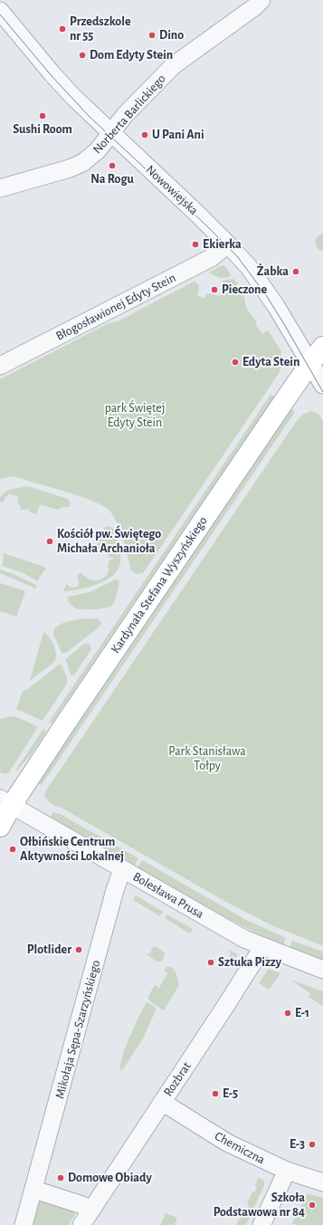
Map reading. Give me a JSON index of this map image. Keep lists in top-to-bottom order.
{
  "streets": {
    "main road": ["Kardynała Stefana Wyszyńskiego"],
    "street": [
      "Norberta Barlickiego",
      "Nowowiejska",
      "Błogosławionej Edyty Stein",
      "Bolesława Prusa",
      "Mikołaja Sępa-Szarzyńskiego",
      "Rozbrat",
      "Chemiczna"
    ]
  },
  "crossings": [
    ["Norberta Barlickiego", "Nowowiejska"],
    ["Nowowiejska", "Błogosławionej Edyty Stein"],
    ["Nowowiejska", "Kardynała Stefana Wyszyńskiego"],
    ["Kardynała Stefana Wyszyńskiego", "Bolesława Prusa"],
    ["Bolesława Prusa", "Mikołaja Sępa-Szarzyńskiego"],
    ["Bolesława Prusa", "Rozbrat"],
    ["Rozbrat", "Chemiczna"]
  ],
  "parks": ["park Świętej Edyty Stein", "Park Stanisława Tołpy"],
  "places": [
    "Przedszkole nr 55",
    "Dino",
    "Dom Edyty Stein",
    "Sushi Room",
    "U Pani Ani",
    "Na Rogu",
    "Ekierka",
    "Żabka",
    "Pieczone",
    "Edyta Stein",
    "Kościół pw. Świętego Michała Archanioła",
    "Ołbińskie Centrum Aktywności Lokalnej",
    "Plotlider",
    "Sztuka Pizzy",
    "E-1",
    "E-5",
    "E-3",
    "Domowe Obiady",
    "Szkoła Podstawowa nr 84"
  ]
}
